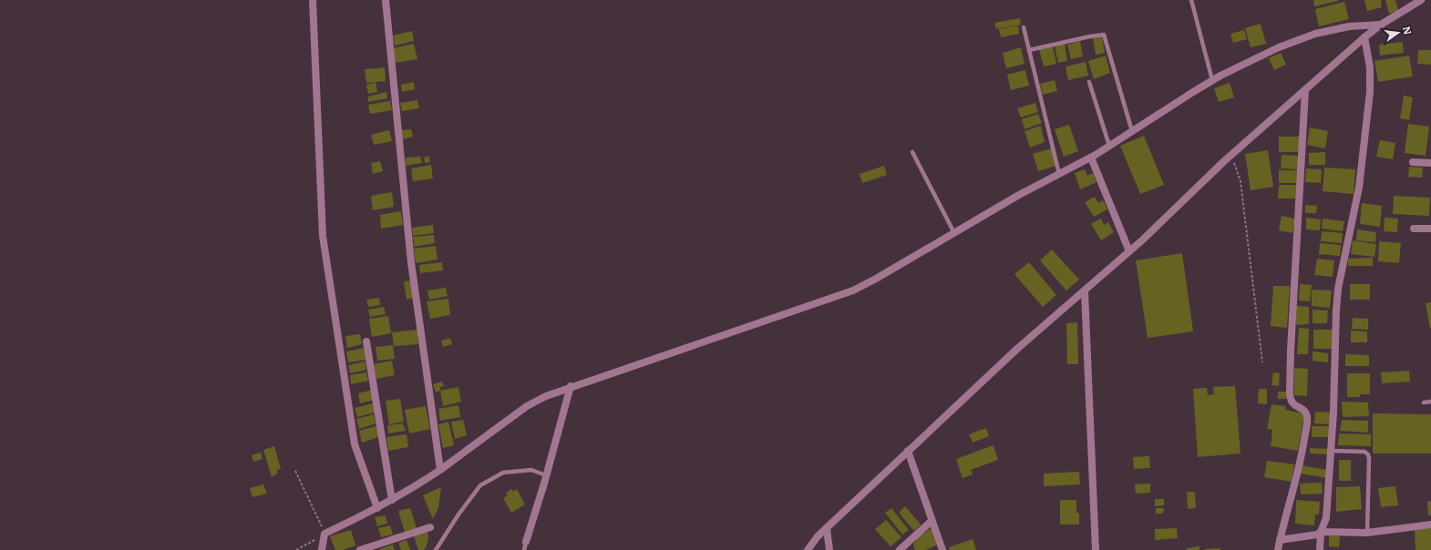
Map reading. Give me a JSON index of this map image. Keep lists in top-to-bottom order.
{
  "north": "right"
}
